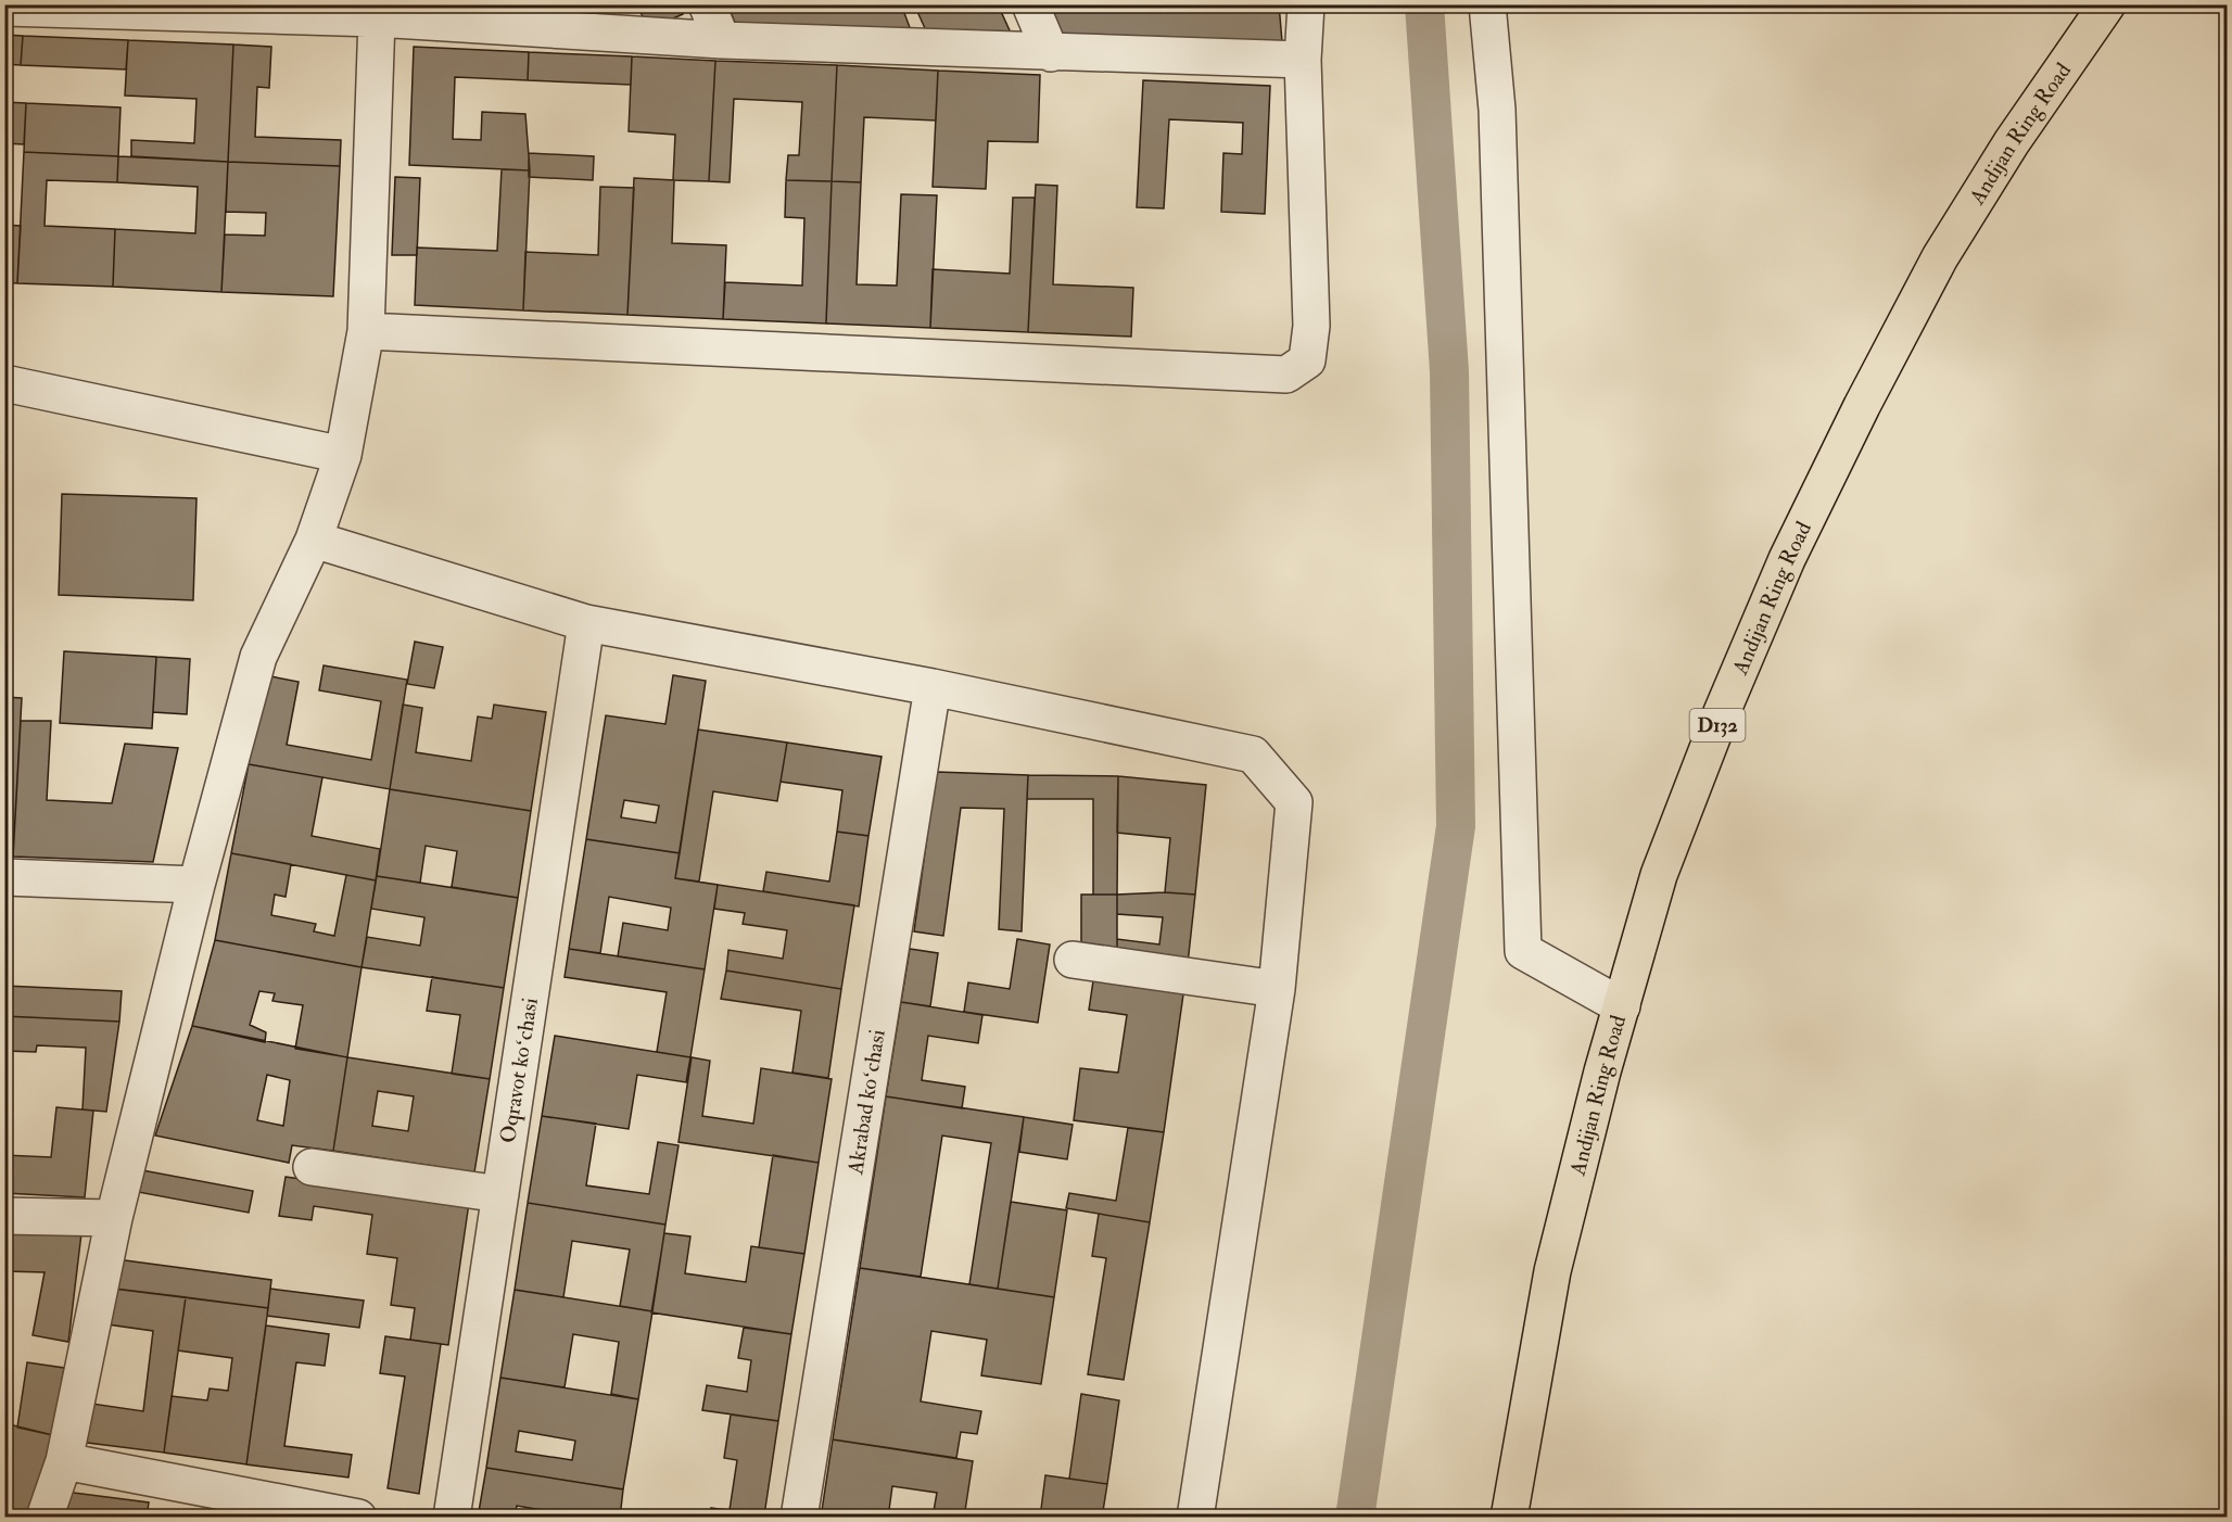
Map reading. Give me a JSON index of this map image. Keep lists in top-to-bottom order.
{
  "streets": {
    "highway": ["Andijan Ring Road", "D132"],
    "street": ["Oqravot koʻchasi", "Akrabad koʻchasi"]
  }
}
